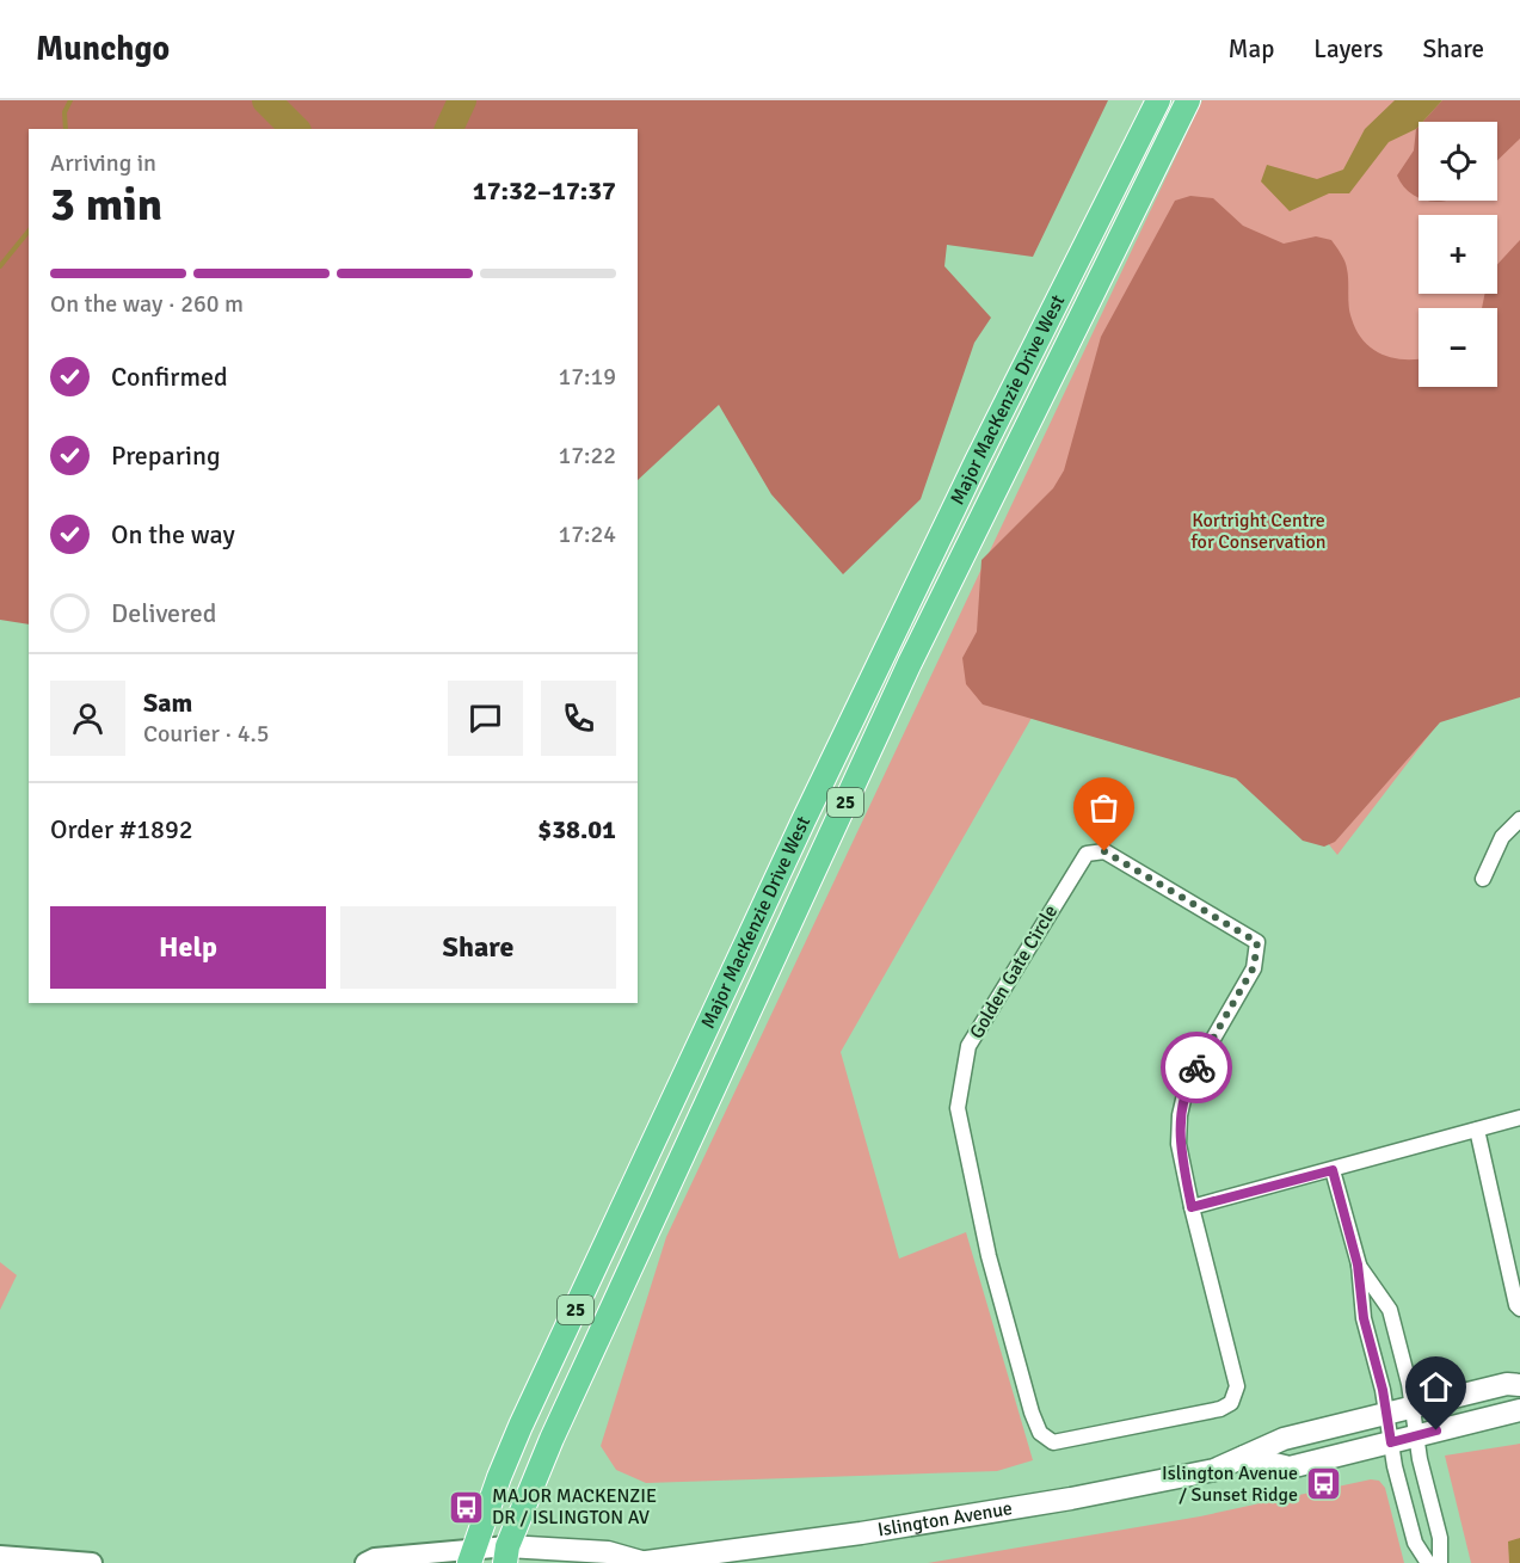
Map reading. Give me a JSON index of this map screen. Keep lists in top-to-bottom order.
{
  "streets": {
    "main road": ["Major MacKenzie Drive West", "25", "Islington Avenue"],
    "street": ["Golden Gate Circle"]
  },
  "crossings": [
    ["Major MacKenzie Drive West", "Islington Avenue"]
  ],
  "parks": ["Kortright Centre for Conservation"],
  "places": {
    "bus stop": ["Islington Avenue / Sunset Ridge", "MAJOR MACKENZIE DR / ISLINGTON AV"]
  },
  "page": {
    "header": "Munchgo",
    "nav": ["Map", "Layers", "Share"],
    "map_buttons": ["+", "−"],
    "heading": ["3 min", "Arriving in", "17:32–17:37"],
    "panel": [
      "Sam",
      "Courier · 4.5",
      "Order #1892",
      "$38.01"
    ],
    "bar": "On the way · 260 m",
    "list": [
      ["Confirmed", "17:19"],
      ["Preparing", "17:22"],
      ["On the way", "17:24"],
      "Delivered"
    ],
    "buttons": ["Help", "Share"]
  }
}
